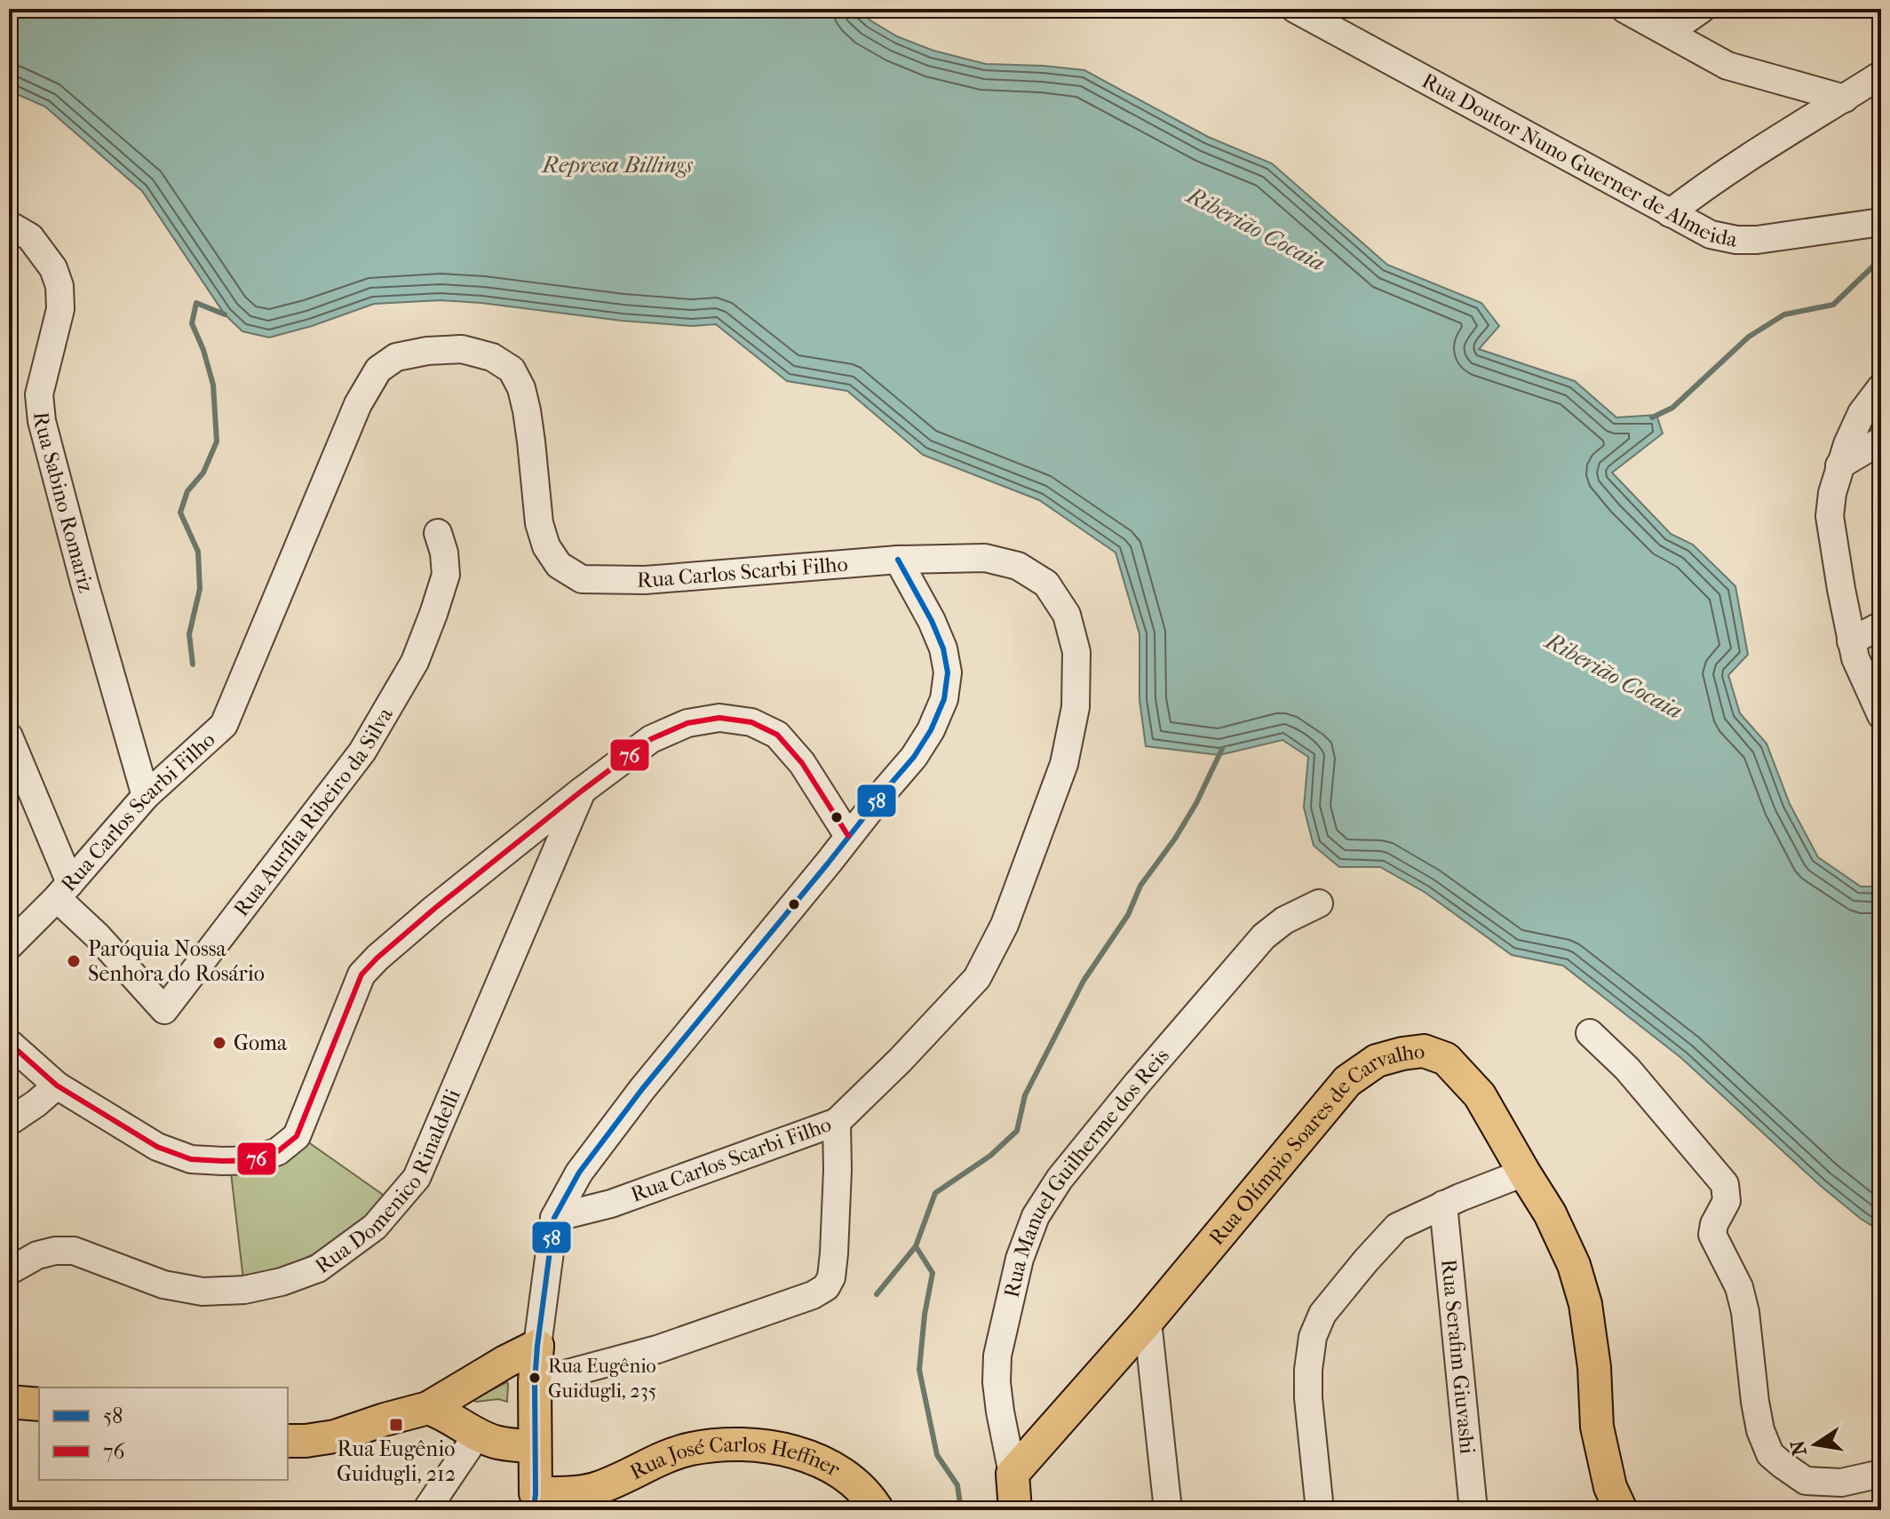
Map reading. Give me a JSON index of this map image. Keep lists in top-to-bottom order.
{
  "streets": {
    "main road": ["Rua Olímpio Soares de Carvalho", "Rua Manuel Guilherme dos Reis", "Rua José Carlos Heffner"],
    "street": [
      "Rua Doutor Nuno Guerner de Almeida",
      "Rua Sabino Romariz",
      "Rua Carlos Scarbi Filho",
      "Rua Aurília Ribeiro da Silva",
      "Rua Domenico Rinaldelli",
      "Rua Serafim Giuvashi"
    ]
  },
  "crossings": [
    ["Rua Sabino Romariz", "Rua Carlos Scarbi Filho"],
    ["Rua Carlos Scarbi Filho", "Rua Aurília Ribeiro da Silva"],
    ["Rua Olímpio Soares de Carvalho", "Rua Manuel Guilherme dos Reis"]
  ],
  "water": ["Represa Billings", "Riberião Cocaia"],
  "places": {
    "other": ["Paróquia Nossa Senhora do Rosário", "Goma", "Rua Eugênio Guidugli, 235"],
    "transit": ["Rua Eugênio Guidugli, 212"]
  },
  "lines": ["transit line 58", "transit line 76"],
  "legend": ["58", "76"],
  "north": "left"
}
